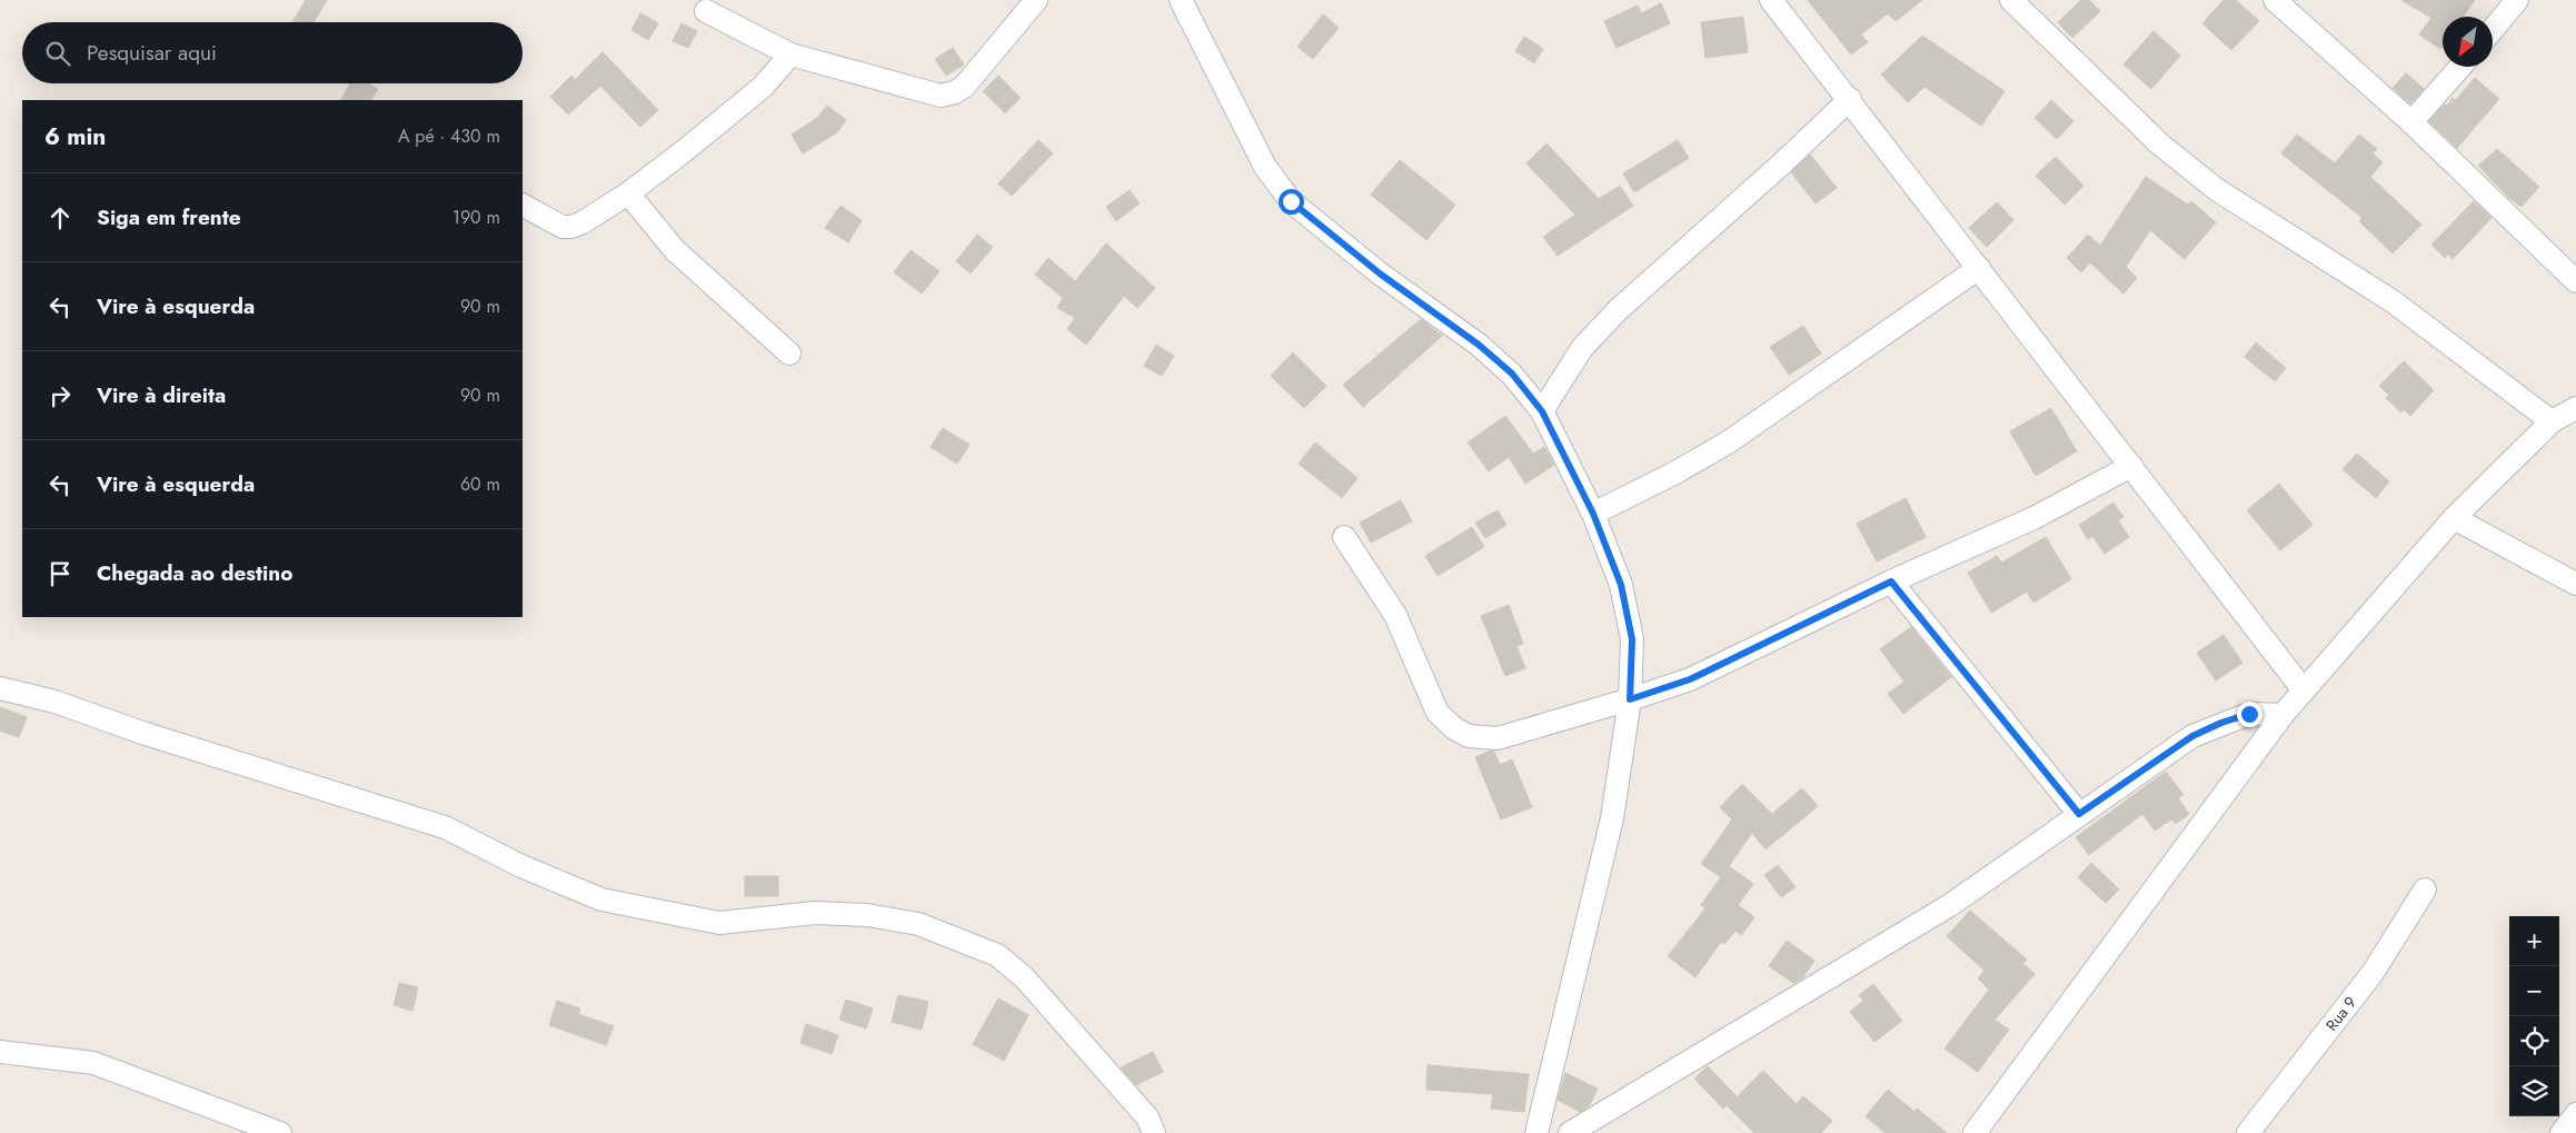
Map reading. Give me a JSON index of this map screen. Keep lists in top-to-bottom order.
{
  "streets": {
    "street": ["Rua 9"]
  },
  "north": "bottom left",
  "page": {
    "search": "Pesquisar aqui",
    "heading": ["6 min", "A pé · 430 m"],
    "list": [
      ["Siga em frente", "190 m"],
      ["Vire à esquerda", "90 m"],
      ["Vire à direita", "90 m"],
      ["Vire à esquerda", "60 m"],
      "Chegada ao destino"
    ],
    "map_buttons": ["+", "−"]
  }
}
